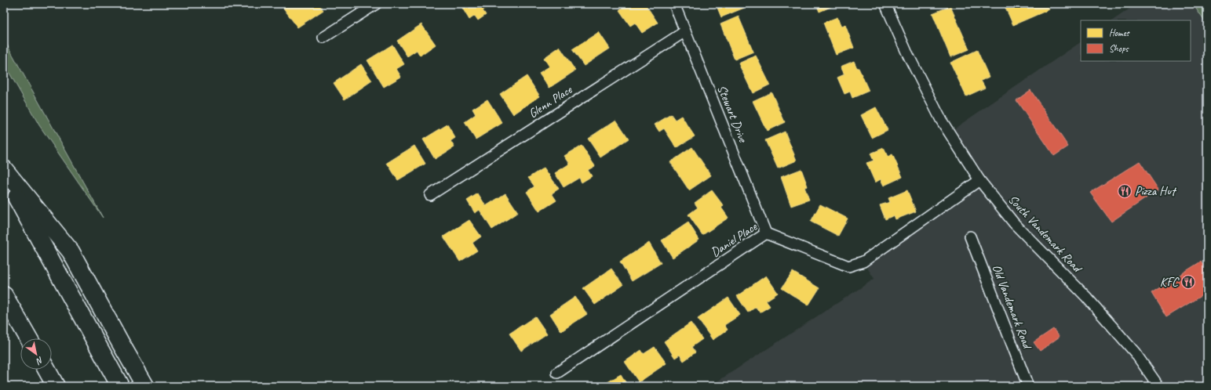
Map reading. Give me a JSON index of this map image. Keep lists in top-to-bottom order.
{
  "streets": {
    "street": [
      "Glenn Place",
      "Stewart Drive",
      "South Vandemark Road",
      "Daniel Place",
      "Old Vandemark Road"
    ]
  },
  "crossings": [
    ["Glenn Place", "Stewart Drive"],
    ["Stewart Drive", "Daniel Place"],
    ["South Vandemark Road", "Daniel Place"]
  ],
  "places": {
    "restaurant": ["Pizza Hut", "KFC"]
  },
  "legend": ["Homes", "Shops"],
  "north": "bottom right"
}
